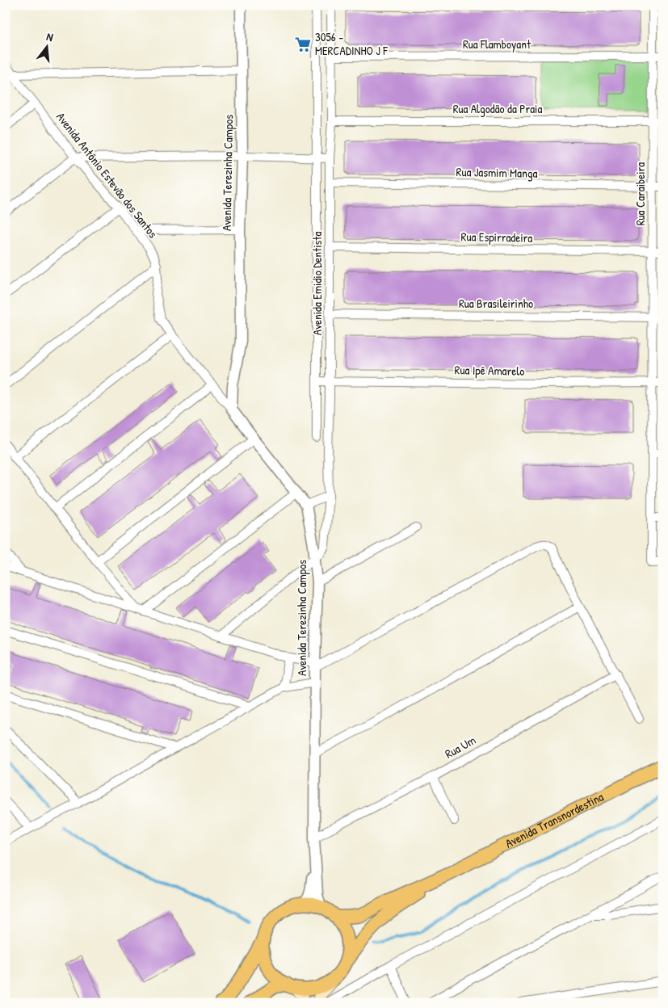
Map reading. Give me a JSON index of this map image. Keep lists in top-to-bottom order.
{
  "streets": {
    "main road": ["Avenida Transnordestina"],
    "street": [
      "Rua Flamboyant",
      "Rua Algodão da Praia",
      "Avenida Terezinha Campos",
      "Rua Jasmim Manga",
      "Avenida Antônio Estevão dos Santos",
      "Rua Caraibeira",
      "Rua Espirradeira",
      "Avenida Emidio Dentista",
      "Rua Brasileirinho",
      "Rua Ipê Amarelo",
      "Rua Um"
    ]
  },
  "crossings": [
    ["Rua Flamboyant", "Rua Caraibeira"],
    ["Rua Flamboyant", "Avenida Emidio Dentista"],
    ["Rua Algodão da Praia", "Rua Caraibeira"],
    ["Rua Algodão da Praia", "Avenida Emidio Dentista"],
    ["Avenida Terezinha Campos", "Avenida Antônio Estevão dos Santos"],
    ["Avenida Terezinha Campos", "Avenida Emidio Dentista"],
    ["Avenida Terezinha Campos", "Rua Um"],
    ["Rua Jasmim Manga", "Rua Caraibeira"],
    ["Rua Jasmim Manga", "Avenida Emidio Dentista"],
    ["Rua Caraibeira", "Rua Espirradeira"],
    ["Rua Caraibeira", "Rua Brasileirinho"],
    ["Rua Caraibeira", "Rua Ipê Amarelo"],
    ["Rua Espirradeira", "Avenida Emidio Dentista"],
    ["Avenida Emidio Dentista", "Rua Brasileirinho"],
    ["Avenida Emidio Dentista", "Rua Ipê Amarelo"]
  ],
  "places": {
    "supermarket": ["3056 - MERCADINHO J F"]
  },
  "north": "top"
}
